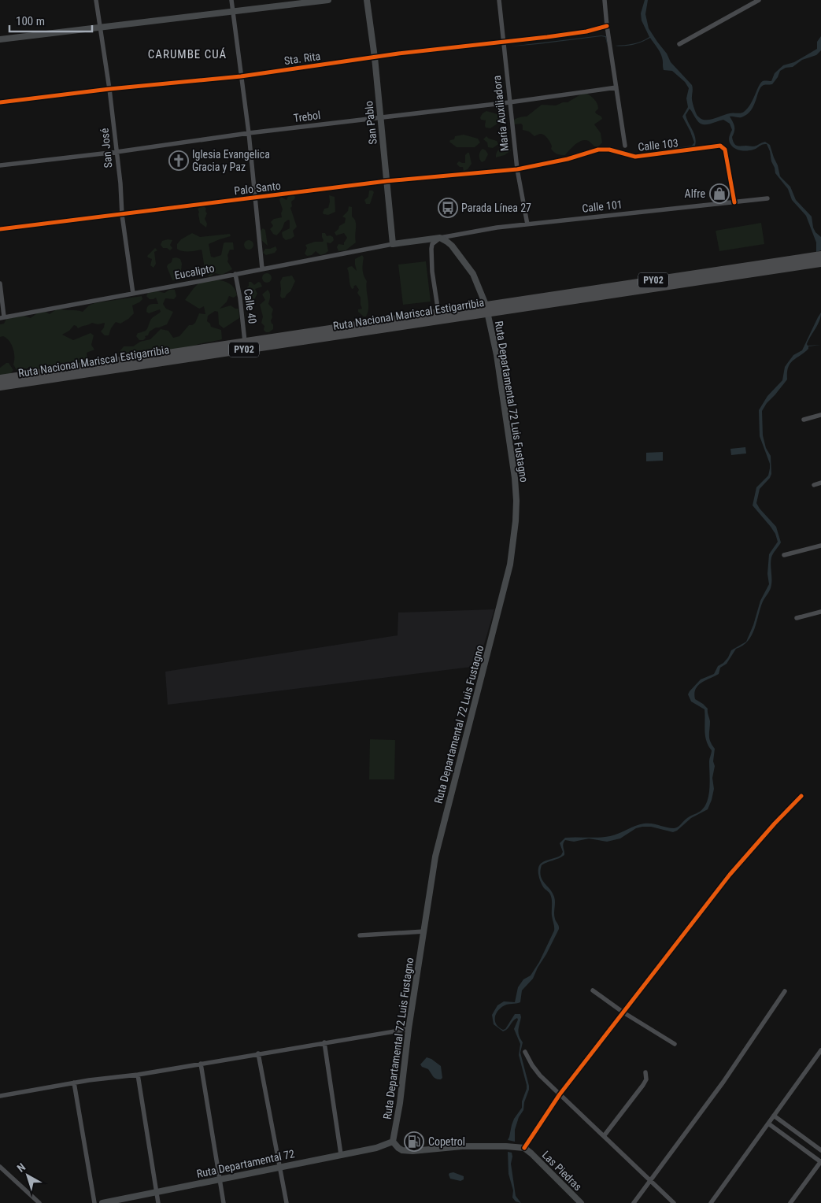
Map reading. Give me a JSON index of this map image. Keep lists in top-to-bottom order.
{
  "streets": {
    "highway": ["PY02", "Ruta Nacional Mariscal Estigarribia"],
    "main road": [
      "San Pablo",
      "Ruta Departamental 72 Luis Fustagno",
      "Ruta Departamental 72",
      "Las Piedras"
    ],
    "street": [
      "Sta. Rita",
      "María Auxiliadora",
      "Trebol",
      "Calle 103",
      "San José",
      "Palo Santo",
      "Calle 101",
      "Eucalipto",
      "Calle 40"
    ]
  },
  "crossings": [
    ["Sta. Rita", "María Auxiliadora"],
    ["Sta. Rita", "San Pablo"],
    ["Sta. Rita", "San José"],
    ["María Auxiliadora", "Trebol"],
    ["María Auxiliadora", "Calle 103"],
    ["María Auxiliadora", "Palo Santo"],
    ["María Auxiliadora", "Calle 101"],
    ["Trebol", "San Pablo"],
    ["Trebol", "San José"],
    ["San Pablo", "Palo Santo"],
    ["San Pablo", "Eucalipto"],
    ["Calle 103", "Palo Santo"],
    ["Calle 103", "Calle 101"],
    ["San José", "Palo Santo"],
    ["San José", "Eucalipto"],
    ["Calle 101", "Ruta Departamental 72 Luis Fustagno"],
    ["Eucalipto", "Calle 40"],
    ["Calle 40", "Ruta Nacional Mariscal Estigarribia"],
    ["Ruta Nacional Mariscal Estigarribia", "Ruta Departamental 72 Luis Fustagno"],
    ["Ruta Departamental 72 Luis Fustagno", "Ruta Departamental 72"]
  ],
  "districts": ["CARUMBE CUÁ"],
  "places": {
    "church": ["Iglesia Evangelica Gracia y Paz"],
    "shop": ["Alfre"],
    "bus stop": ["Parada Línea 27"],
    "fuel station": ["Copetrol"]
  },
  "scale_bar": "100 m",
  "north": "top left"
}
